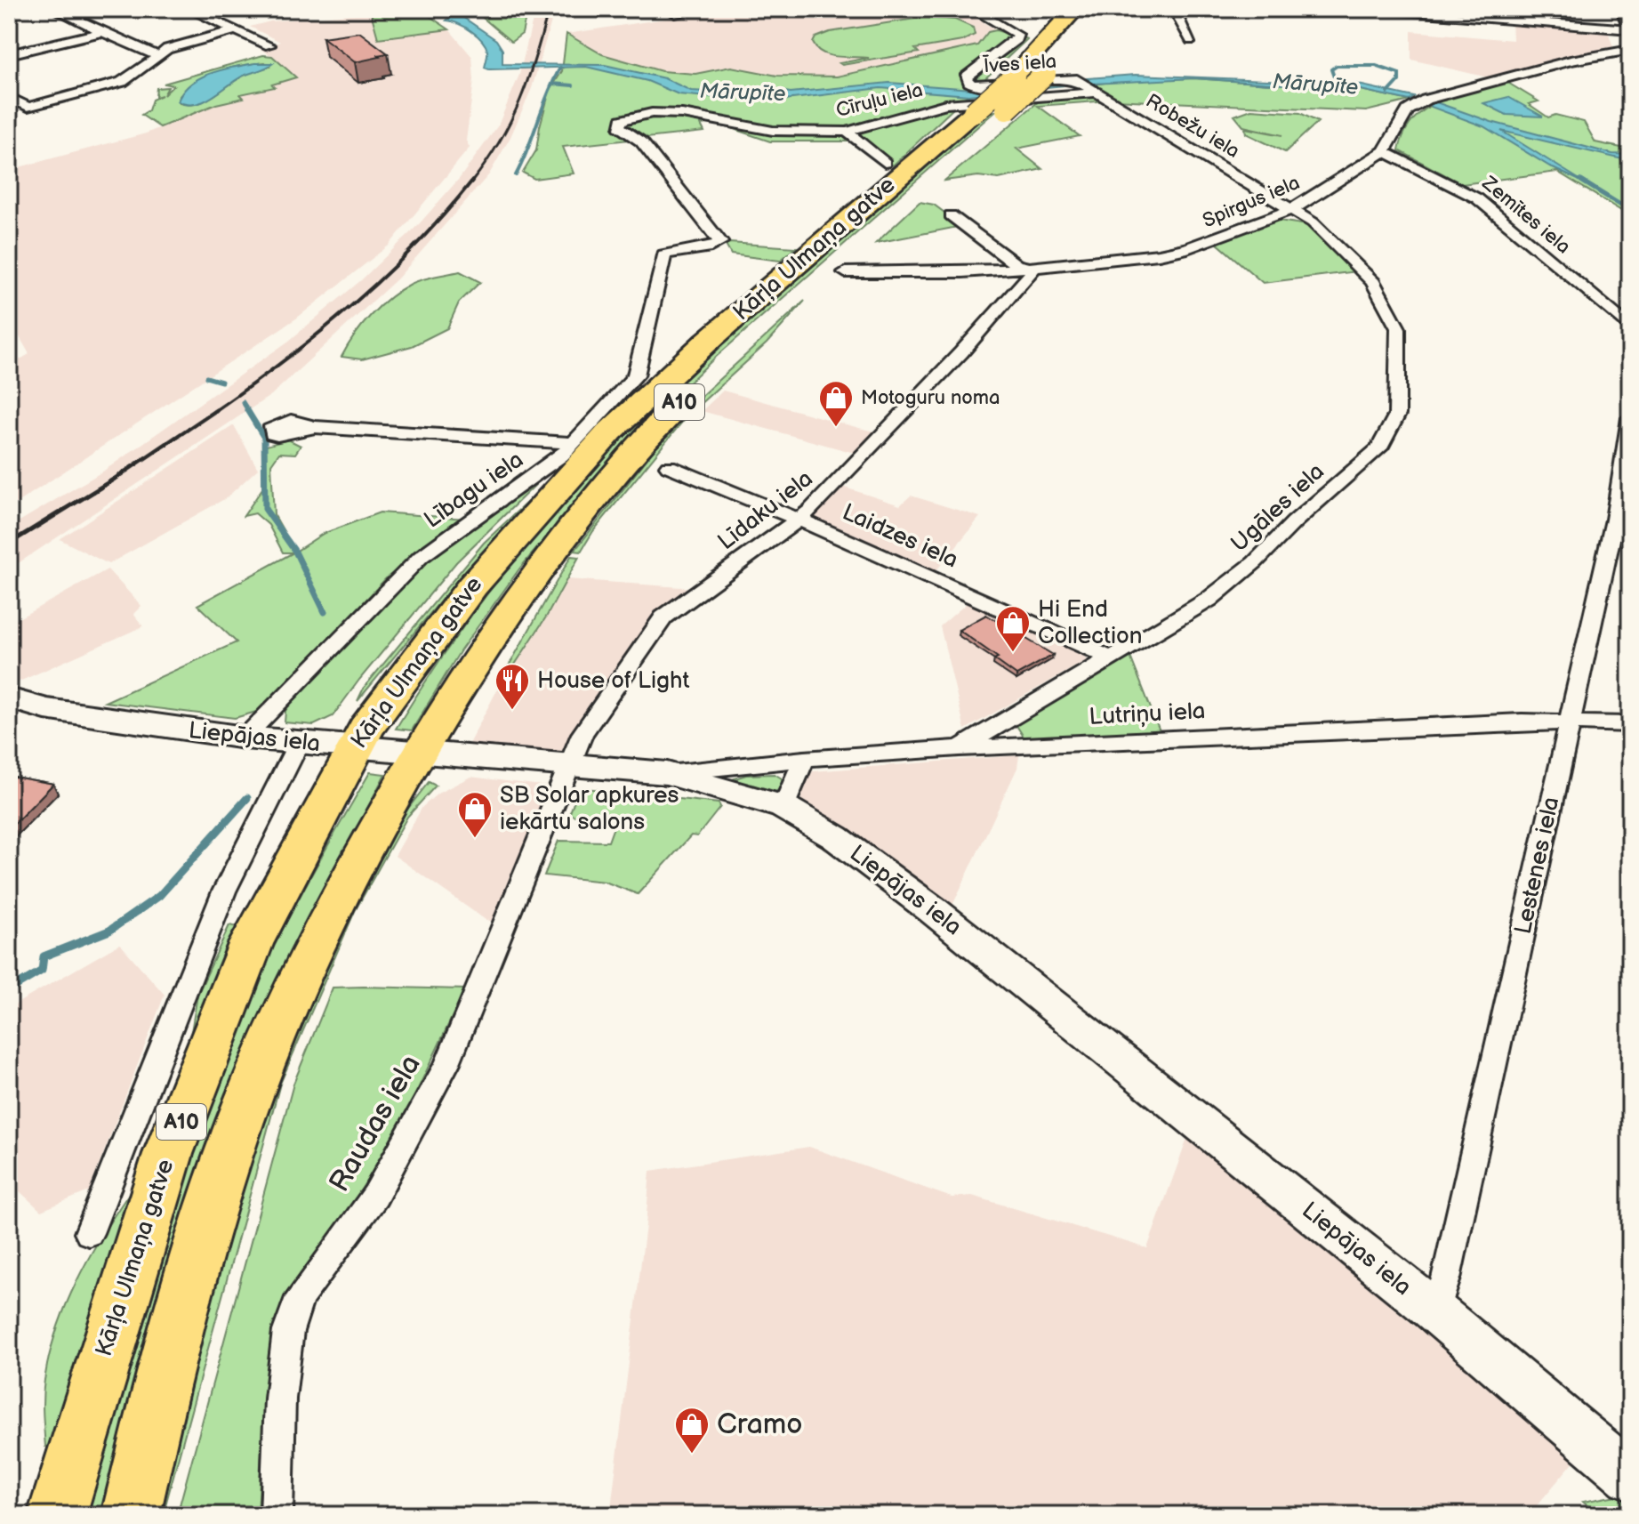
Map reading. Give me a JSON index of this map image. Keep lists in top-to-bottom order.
{
  "streets": {
    "highway": ["Kārļa Ulmaņa gatve", "A10"],
    "street": [
      "Īves iela",
      "Cīruļu iela",
      "Robežu iela",
      "Spirgus iela",
      "Zemītes iela",
      "Lībagu iela",
      "Ugāles iela",
      "Līdaku iela",
      "Laidzes iela",
      "Lutriņu iela",
      "Liepājas iela",
      "Lestenes iela",
      "Raudas iela"
    ]
  },
  "crossings": [
    ["Īves iela", "Robežu iela"],
    ["Cīruļu iela", "Robežu iela"],
    ["Cīruļu iela", "Lībagu iela"],
    ["Robežu iela", "Spirgus iela"],
    ["Robežu iela", "Ugāles iela"],
    ["Spirgus iela", "Zemītes iela"],
    ["Spirgus iela", "Ugāles iela"],
    ["Spirgus iela", "Līdaku iela"],
    ["Kārļa Ulmaņa gatve", "Liepājas iela"],
    ["Lībagu iela", "Liepājas iela"],
    ["Ugāles iela", "Laidzes iela"],
    ["Ugāles iela", "Lutriņu iela"],
    ["Līdaku iela", "Laidzes iela"],
    ["Līdaku iela", "Liepājas iela"],
    ["Līdaku iela", "Raudas iela"],
    ["Lutriņu iela", "Liepājas iela"],
    ["Lutriņu iela", "Lestenes iela"],
    ["Liepājas iela", "Lestenes iela"],
    ["Liepājas iela", "Raudas iela"]
  ],
  "water": ["Mārupīte"],
  "places": {
    "shop": [
      "Motoguru noma",
      "Hi End Collection",
      "SB Solar apkures iekārtu salons",
      "Cramo"
    ],
    "restaurant": ["House of Light"]
  }
}
